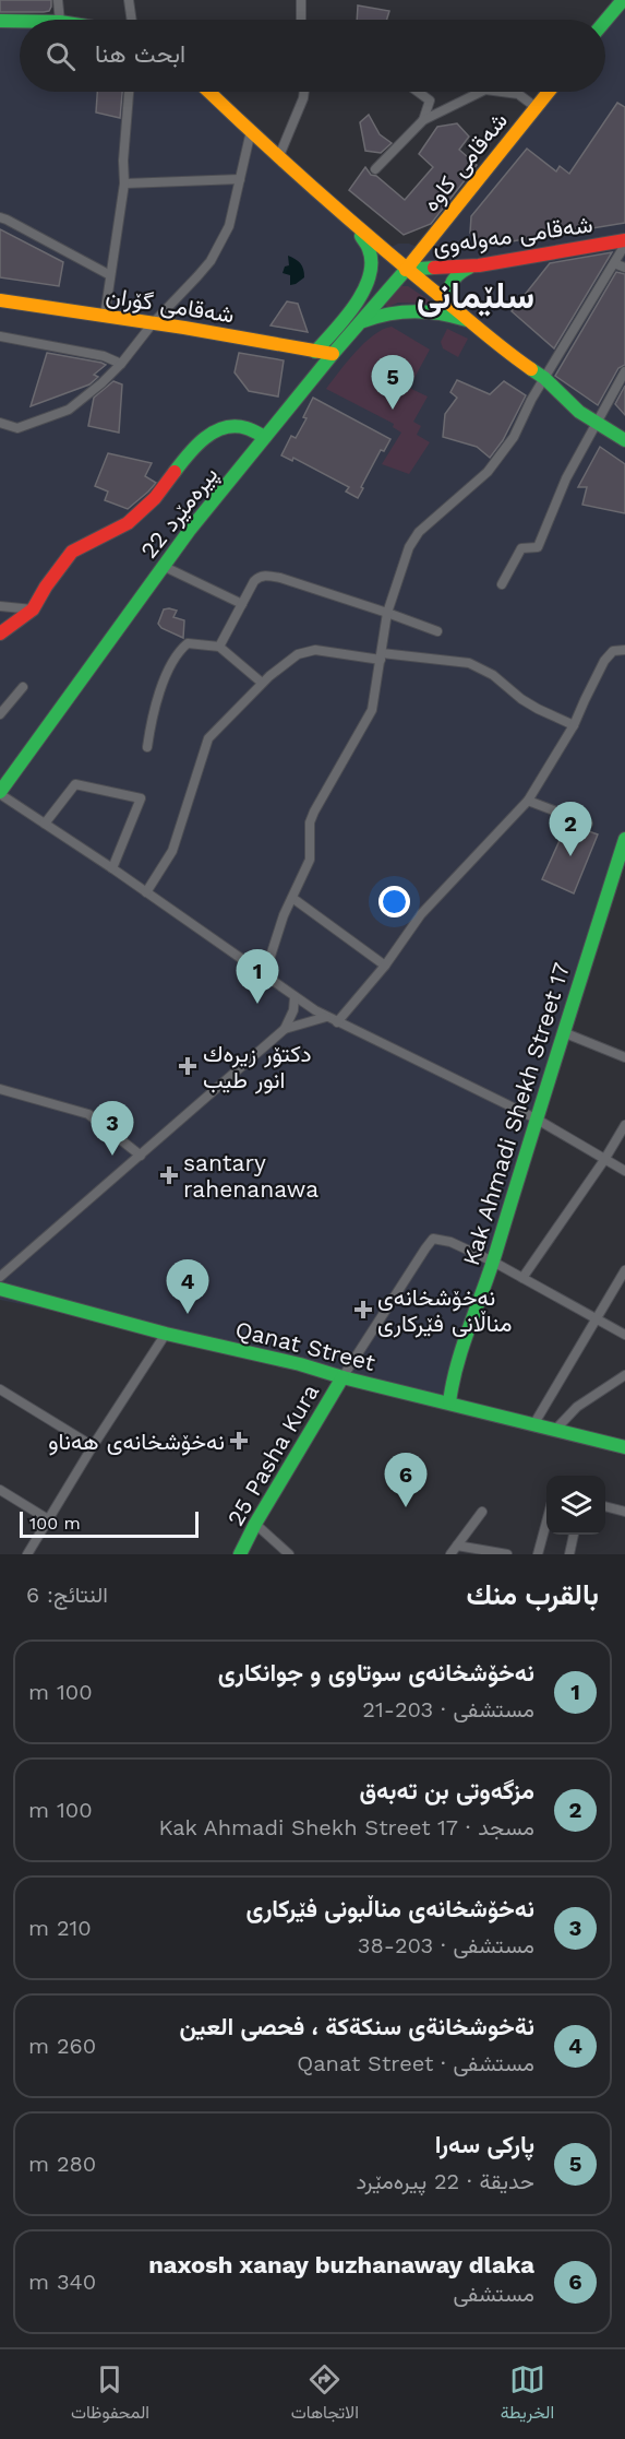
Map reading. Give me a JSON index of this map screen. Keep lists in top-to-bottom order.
{
  "streets": {
    "main road": [
      "شەقامی کاوە",
      "شەقامی مەولەوی",
      "شەقامی گۆران",
      "22 پیرەمێرد",
      "Kak Ahmadi Shekh Street 17",
      "Qanat Street",
      "25 Pasha Kura"
    ]
  },
  "crossings": [
    ["شەقامی کاوە", "شەقامی مەولەوی"],
    ["شەقامی کاوە", "22 پیرەمێرد"],
    ["شەقامی مەولەوی", "22 پیرەمێرد"],
    ["شەقامی گۆران", "22 پیرەمێرد"],
    ["Kak Ahmadi Shekh Street 17", "Qanat Street"],
    ["Qanat Street", "25 Pasha Kura"]
  ],
  "districts": ["سلێمانی"],
  "places": {
    "health": [
      "دکتۆر زیرەك انور طیب",
      "santary rahenanawa",
      "نەخۆشخانەی مناڵانی فێركاری",
      "نەخۆشخانەی ھەناو"
    ]
  },
  "scale_bar": "100 m",
  "page": {
    "search": "ابحث هنا",
    "pins": [
      "5",
      "2",
      "1",
      "3",
      "4",
      "6"
    ],
    "scale": "100 m",
    "heading": ["بالقرب منك", "النتائج: 6"],
    "list": [
      {
        "mark": "1",
        "name": "نەخۆشخانەی سوتاوی و جوانکاری",
        "note": "مستشفى · 203-21",
        "value": "100 m"
      },
      {
        "mark": "2",
        "name": "مزگەوتی بن تەبەق",
        "note": "مسجد · Kak Ahmadi Shekh Street 17",
        "value": "100 m"
      },
      {
        "mark": "3",
        "name": "نەخۆشخانەی مناڵبونی فێرکاری",
        "note": "مستشفى · 203-38",
        "value": "210 m"
      },
      {
        "mark": "4",
        "name": "نةخوشخانةى سنكةكة ، فحصى العين",
        "note": "مستشفى · Qanat Street",
        "value": "260 m"
      },
      {
        "mark": "5",
        "name": "پارکی سەرا",
        "note": "حديقة · 22 پیرەمێرد",
        "value": "280 m"
      },
      {
        "mark": "6",
        "name": "naxosh xanay buzhanaway dlaka",
        "note": "مستشفى",
        "value": "340 m"
      }
    ],
    "nav": ["الخريطة", "الاتجاهات", "المحفوظات"]
  }
}
